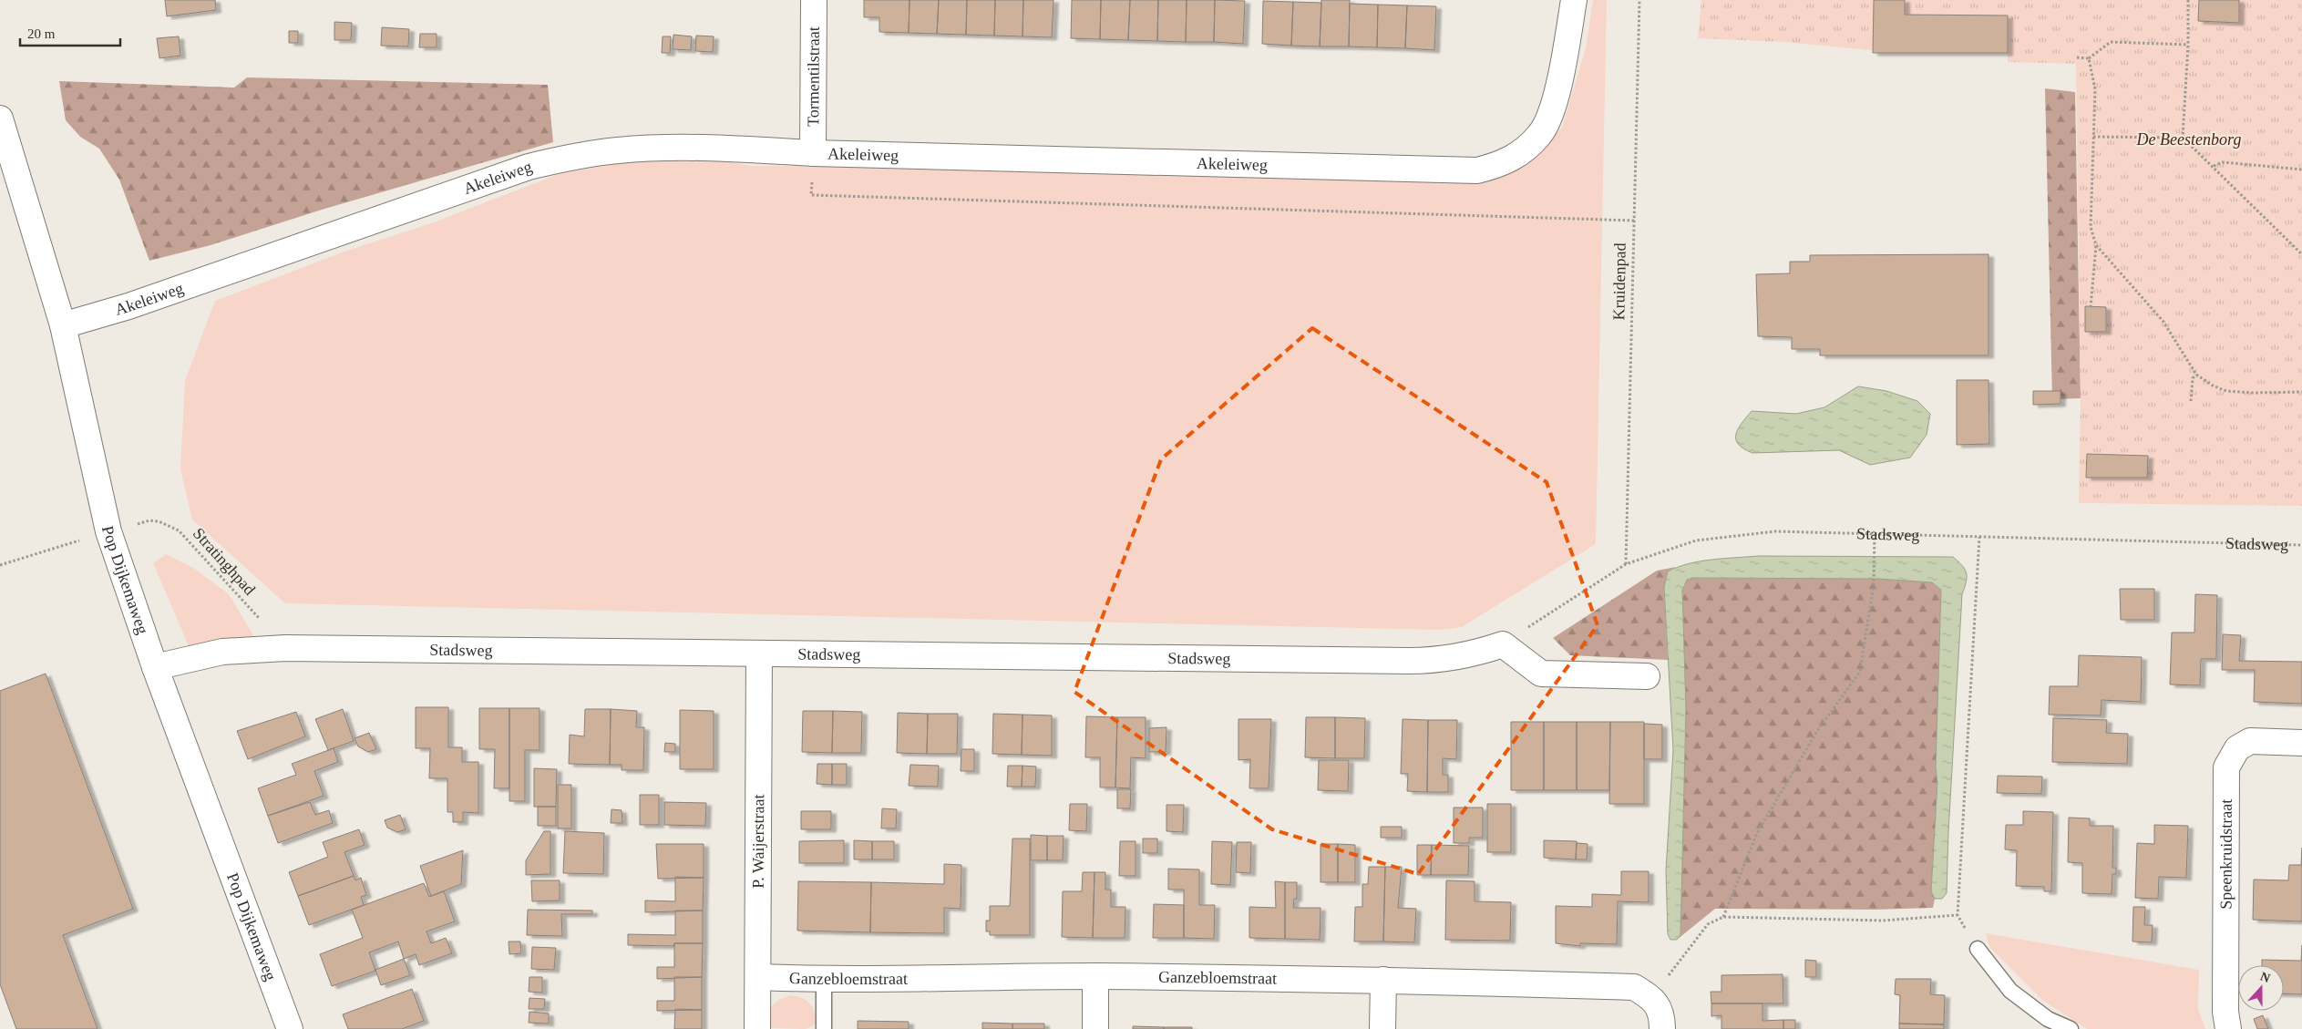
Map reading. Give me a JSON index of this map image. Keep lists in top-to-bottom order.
{
  "streets": {
    "street": [
      "Tormentilstraat",
      "Akeleiweg",
      "Stadsweg",
      "Pop Dijkemaweg",
      "P. Waijerstraat",
      "Speenkruidstraat",
      "Ganzebloemstraat"
    ],
    "path": ["Kruidenpad", "Stratinghpad"]
  },
  "crossings": [
    ["Tormentilstraat", "Akeleiweg"],
    ["Akeleiweg", "Pop Dijkemaweg"],
    ["Kruidenpad", "Stadsweg"],
    ["Stadsweg", "Stratinghpad"],
    ["Stadsweg", "Pop Dijkemaweg"],
    ["Stadsweg", "P. Waijerstraat"],
    ["Stratinghpad", "Pop Dijkemaweg"],
    ["P. Waijerstraat", "Ganzebloemstraat"]
  ],
  "parks": ["De Beestenborg"],
  "scale_bar": "20 m",
  "north": "top"
}
